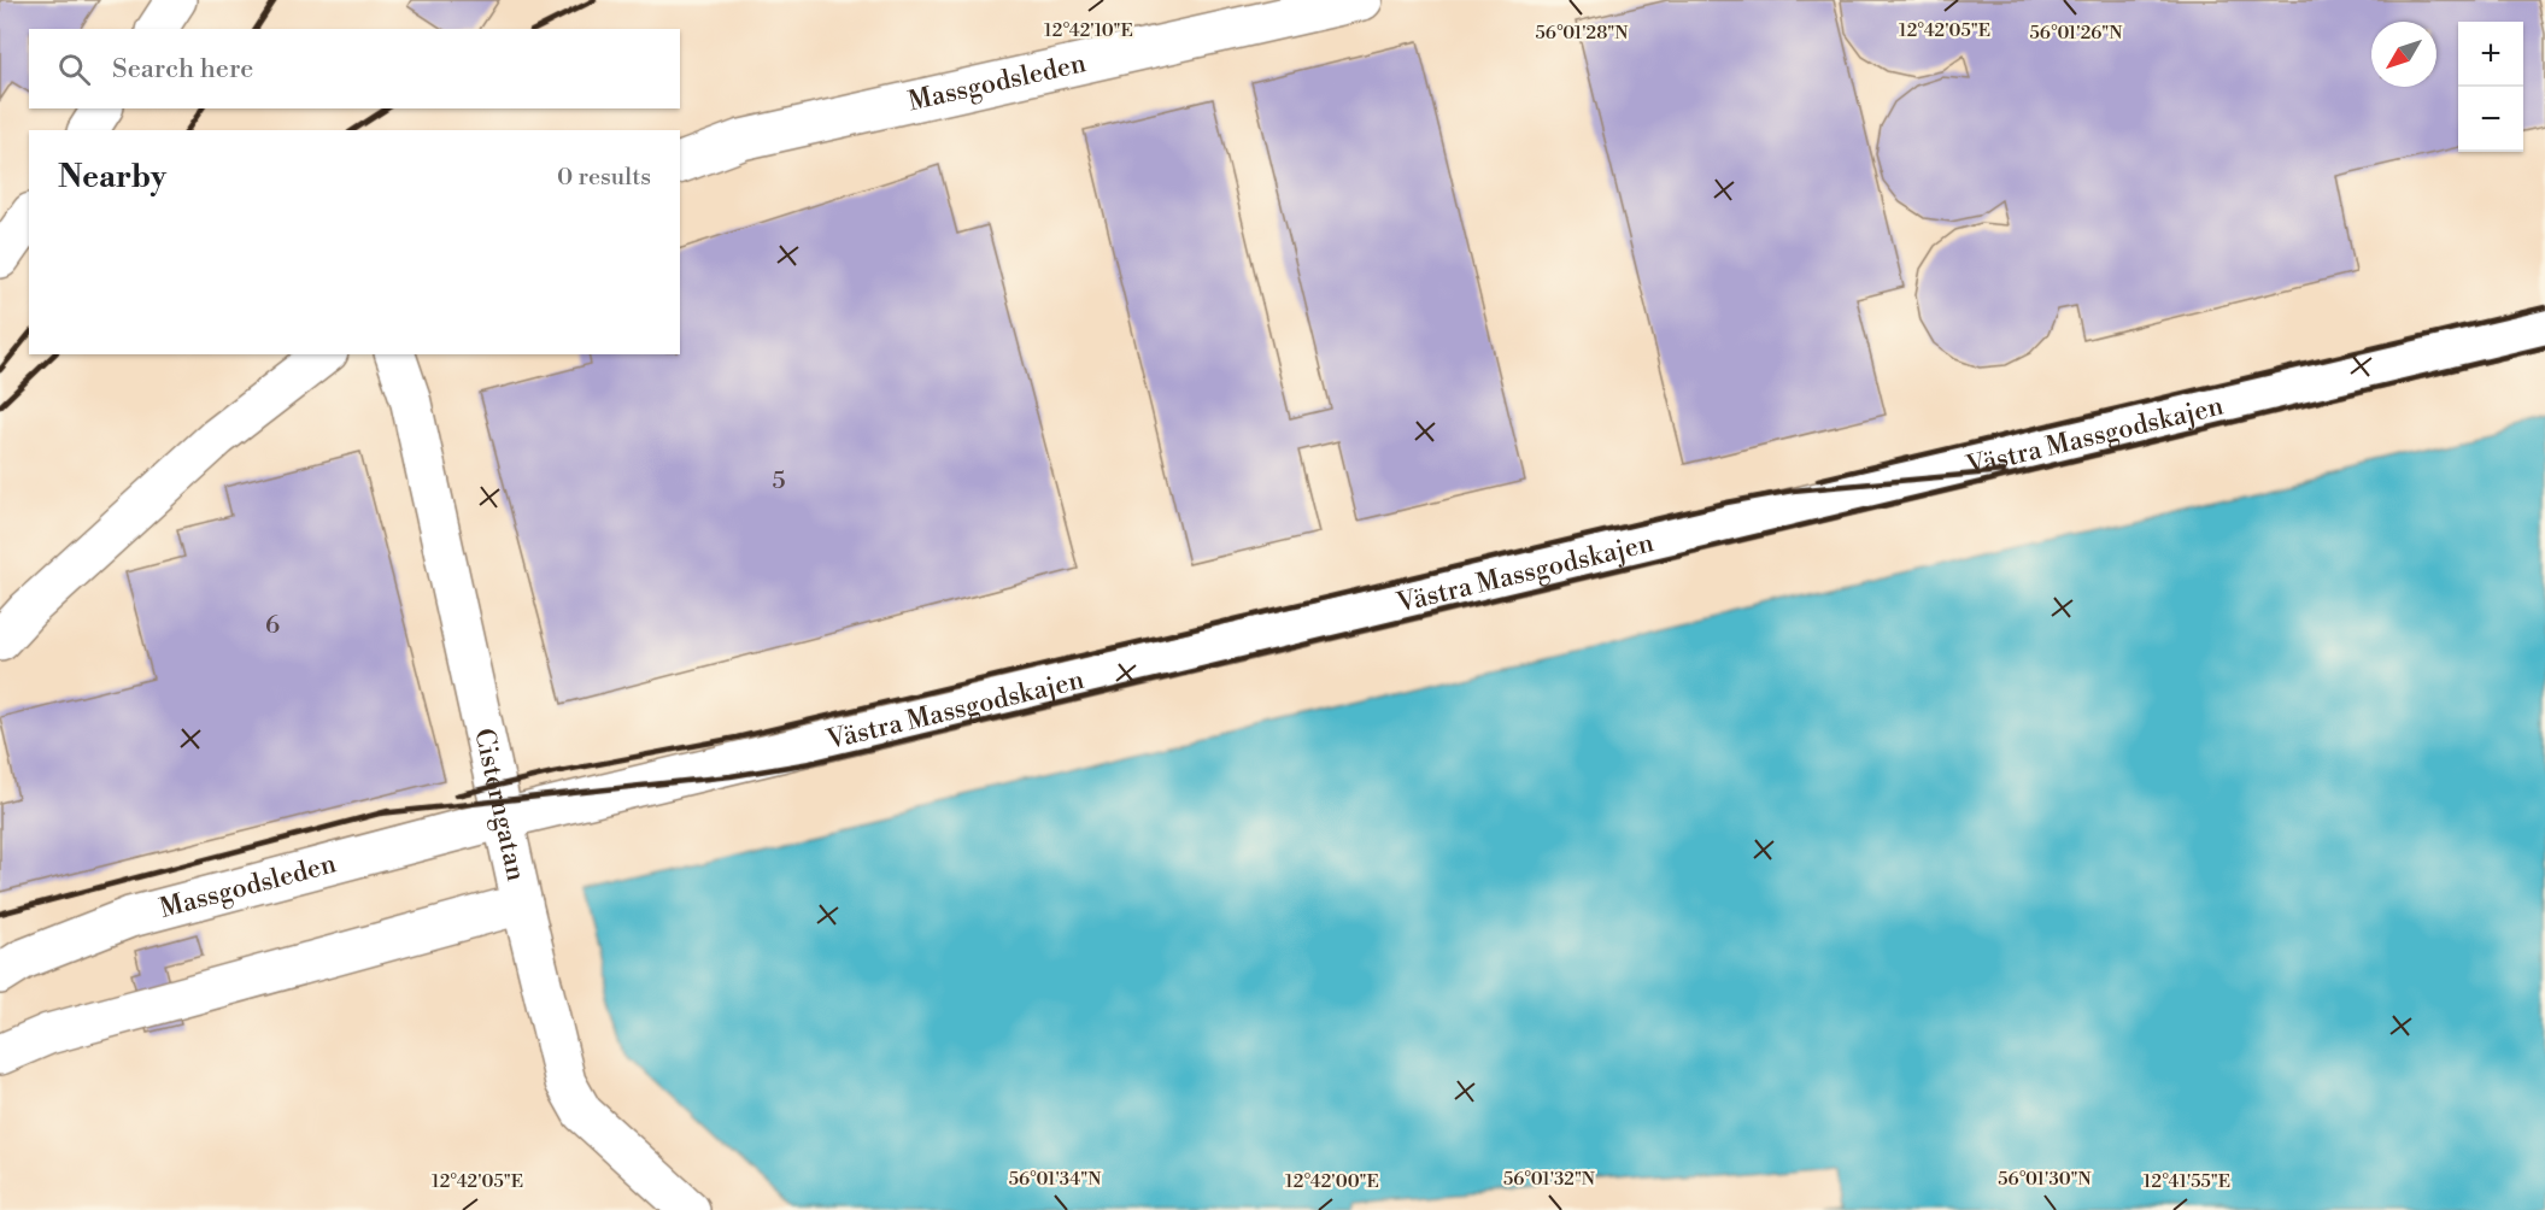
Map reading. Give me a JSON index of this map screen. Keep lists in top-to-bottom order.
{
  "streets": {
    "street": ["Massgodsleden", "Västra Massgodskajen", "Cisterngatan"]
  },
  "crossings": [
    ["Massgodsleden", "Västra Massgodskajen"],
    ["Massgodsleden", "Cisterngatan"],
    ["Västra Massgodskajen", "Cisterngatan"]
  ],
  "house_numbers": ["5", "6"],
  "north": "bottom left",
  "page": {
    "map_buttons": ["+", "−"],
    "search": "Search here",
    "heading": ["Nearby", "0 results"]
  },
  "coordinates": [
    "12°42'10\"E",
    "12°42'05\"E",
    "56°01'28\"N",
    "56°01'26\"N",
    "56°01'34\"N",
    "56°01'32\"N",
    "56°01'30\"N",
    "12°42'00\"E",
    "12°41'55\"E"
  ]
}
